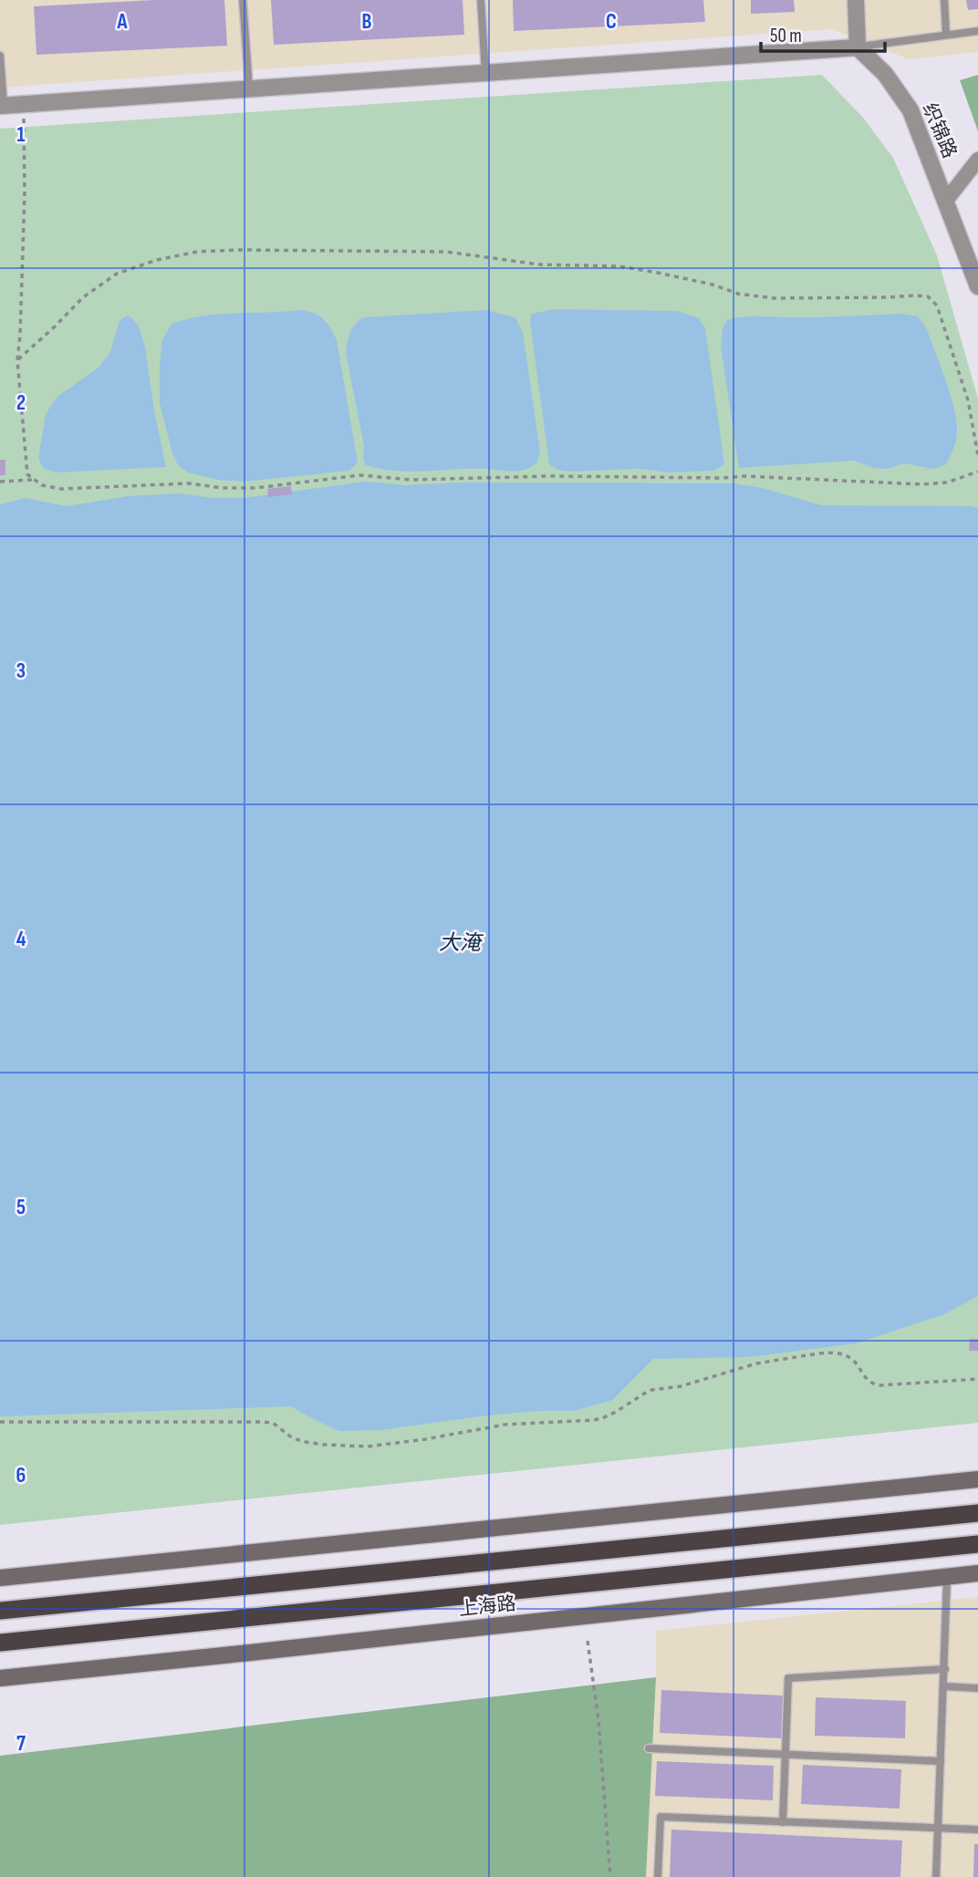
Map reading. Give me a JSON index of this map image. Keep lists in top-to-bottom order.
{
  "streets": {
    "highway": ["上海路"],
    "street": ["织锦路"]
  },
  "water": ["大淹"],
  "scale_bar": "50 m",
  "grid": {
    "columns": ["A", "B", "C"],
    "rows": [
      "1",
      "2",
      "3",
      "4",
      "5",
      "6",
      "7"
    ]
  }
}
